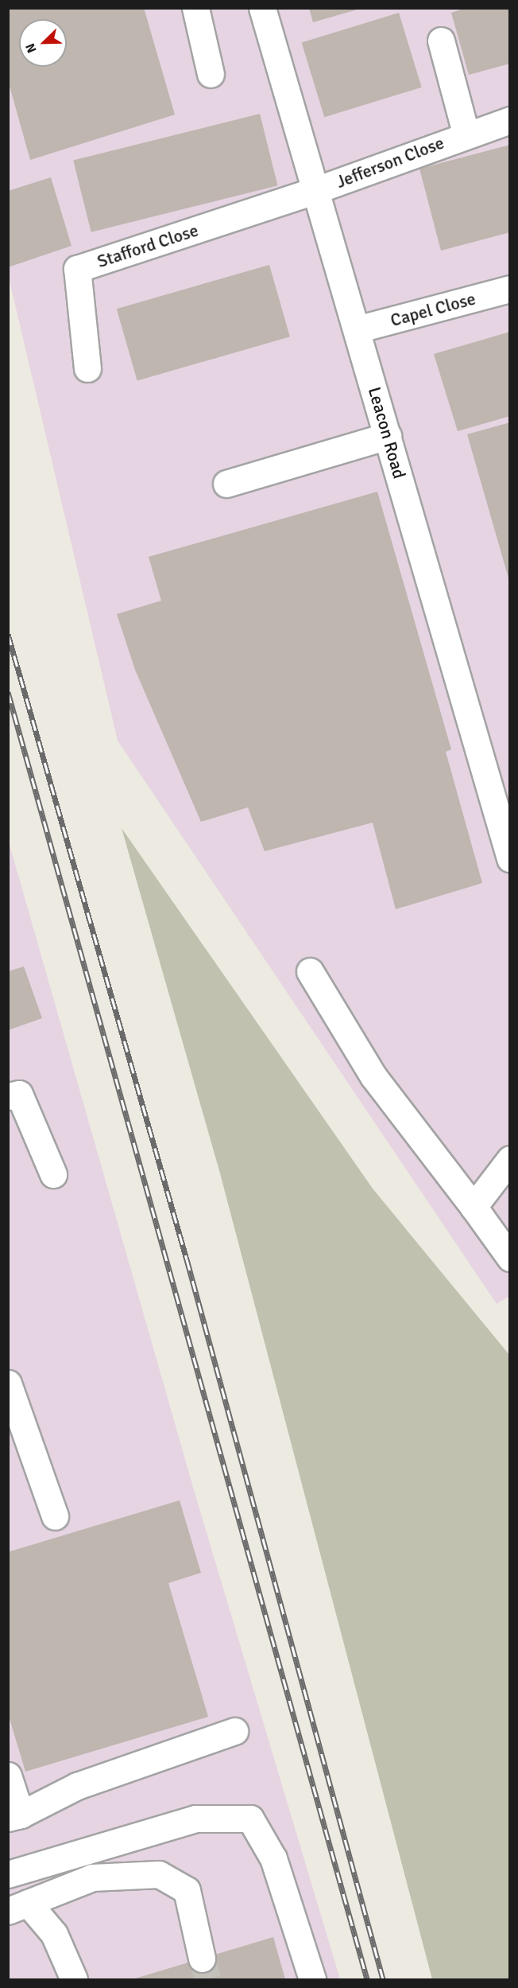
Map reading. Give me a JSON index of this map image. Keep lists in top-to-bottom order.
{
  "streets": {
    "street": [
      "Jefferson Close",
      "Stafford Close",
      "Capel Close",
      "Leacon Road"
    ]
  },
  "crossings": [
    ["Jefferson Close", "Stafford Close"],
    ["Jefferson Close", "Leacon Road"],
    ["Stafford Close", "Leacon Road"],
    ["Capel Close", "Leacon Road"]
  ],
  "north": "bottom left"
}
